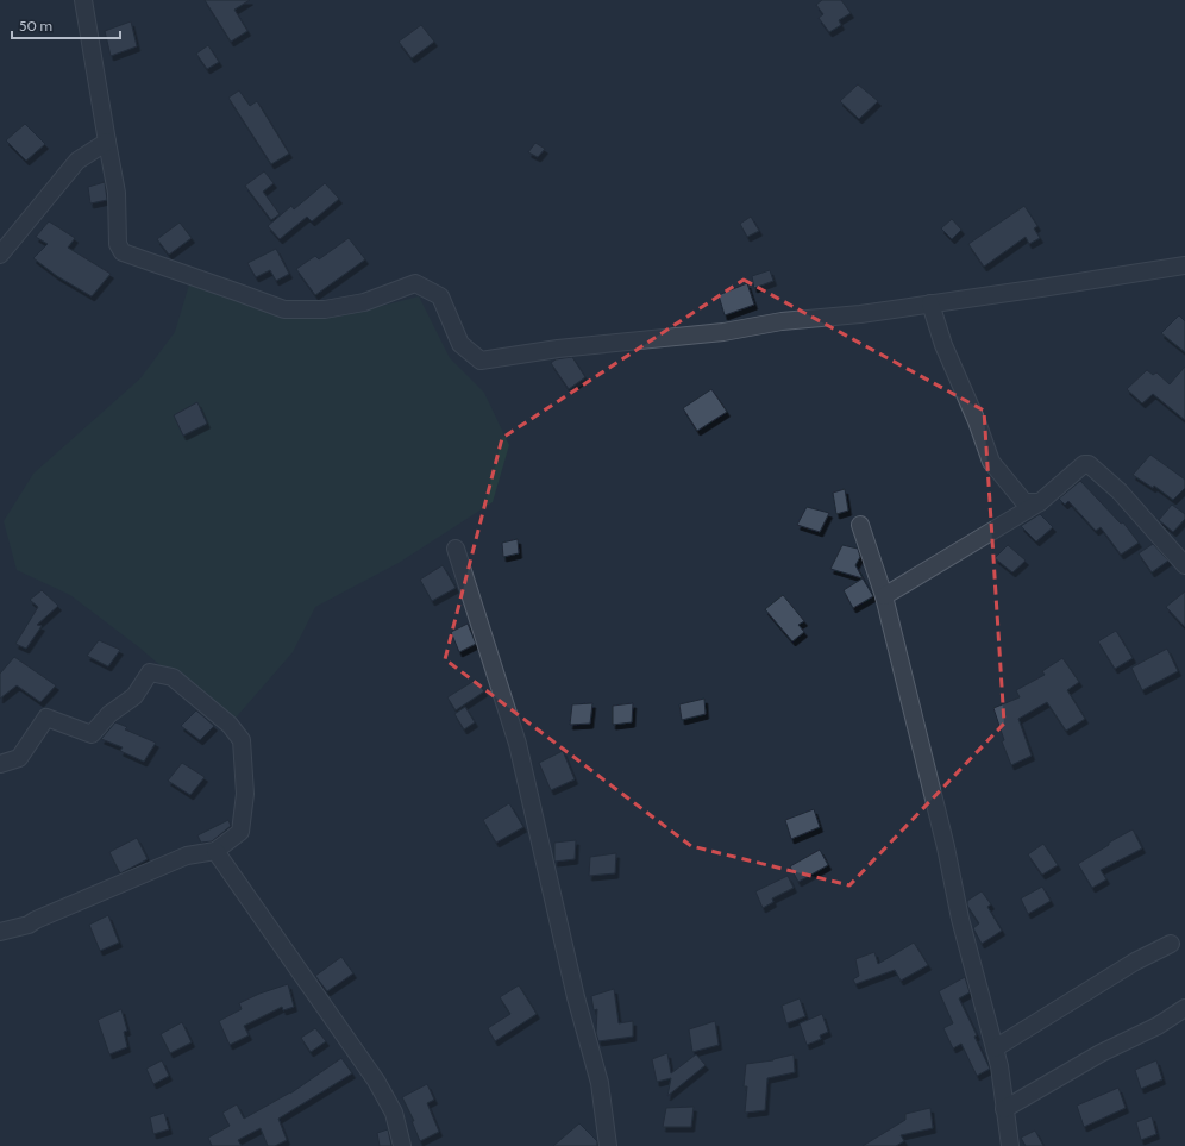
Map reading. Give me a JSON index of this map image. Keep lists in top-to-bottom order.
{
  "scale_bar": "50 m"
}
